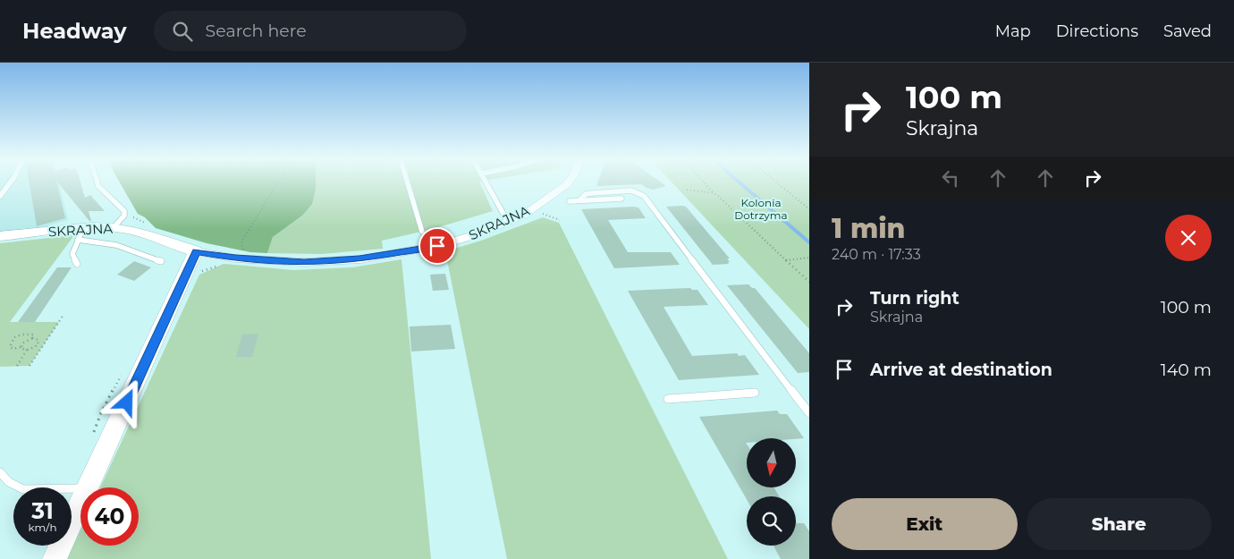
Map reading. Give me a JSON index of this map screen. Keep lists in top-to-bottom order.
{
  "streets": {
    "street": ["SKRAJNA"]
  },
  "parks": ["Kolonia Dotrzyma"],
  "north": "bottom",
  "page": {
    "header": "Headway",
    "search": "Search here",
    "nav": ["Map", "Directions", "Saved"],
    "turn": ["100 m", "Skrajna"],
    "heading": ["1 min", "240 m · 17:33"],
    "list": [
      {
        "name": "Turn right",
        "note": "Skrajna",
        "value": "100 m"
      },
      {
        "name": "Arrive at destination",
        "value": "140 m"
      }
    ],
    "speed": "31 km/h",
    "limit": "40",
    "buttons": ["Exit", "Share"]
  }
}
